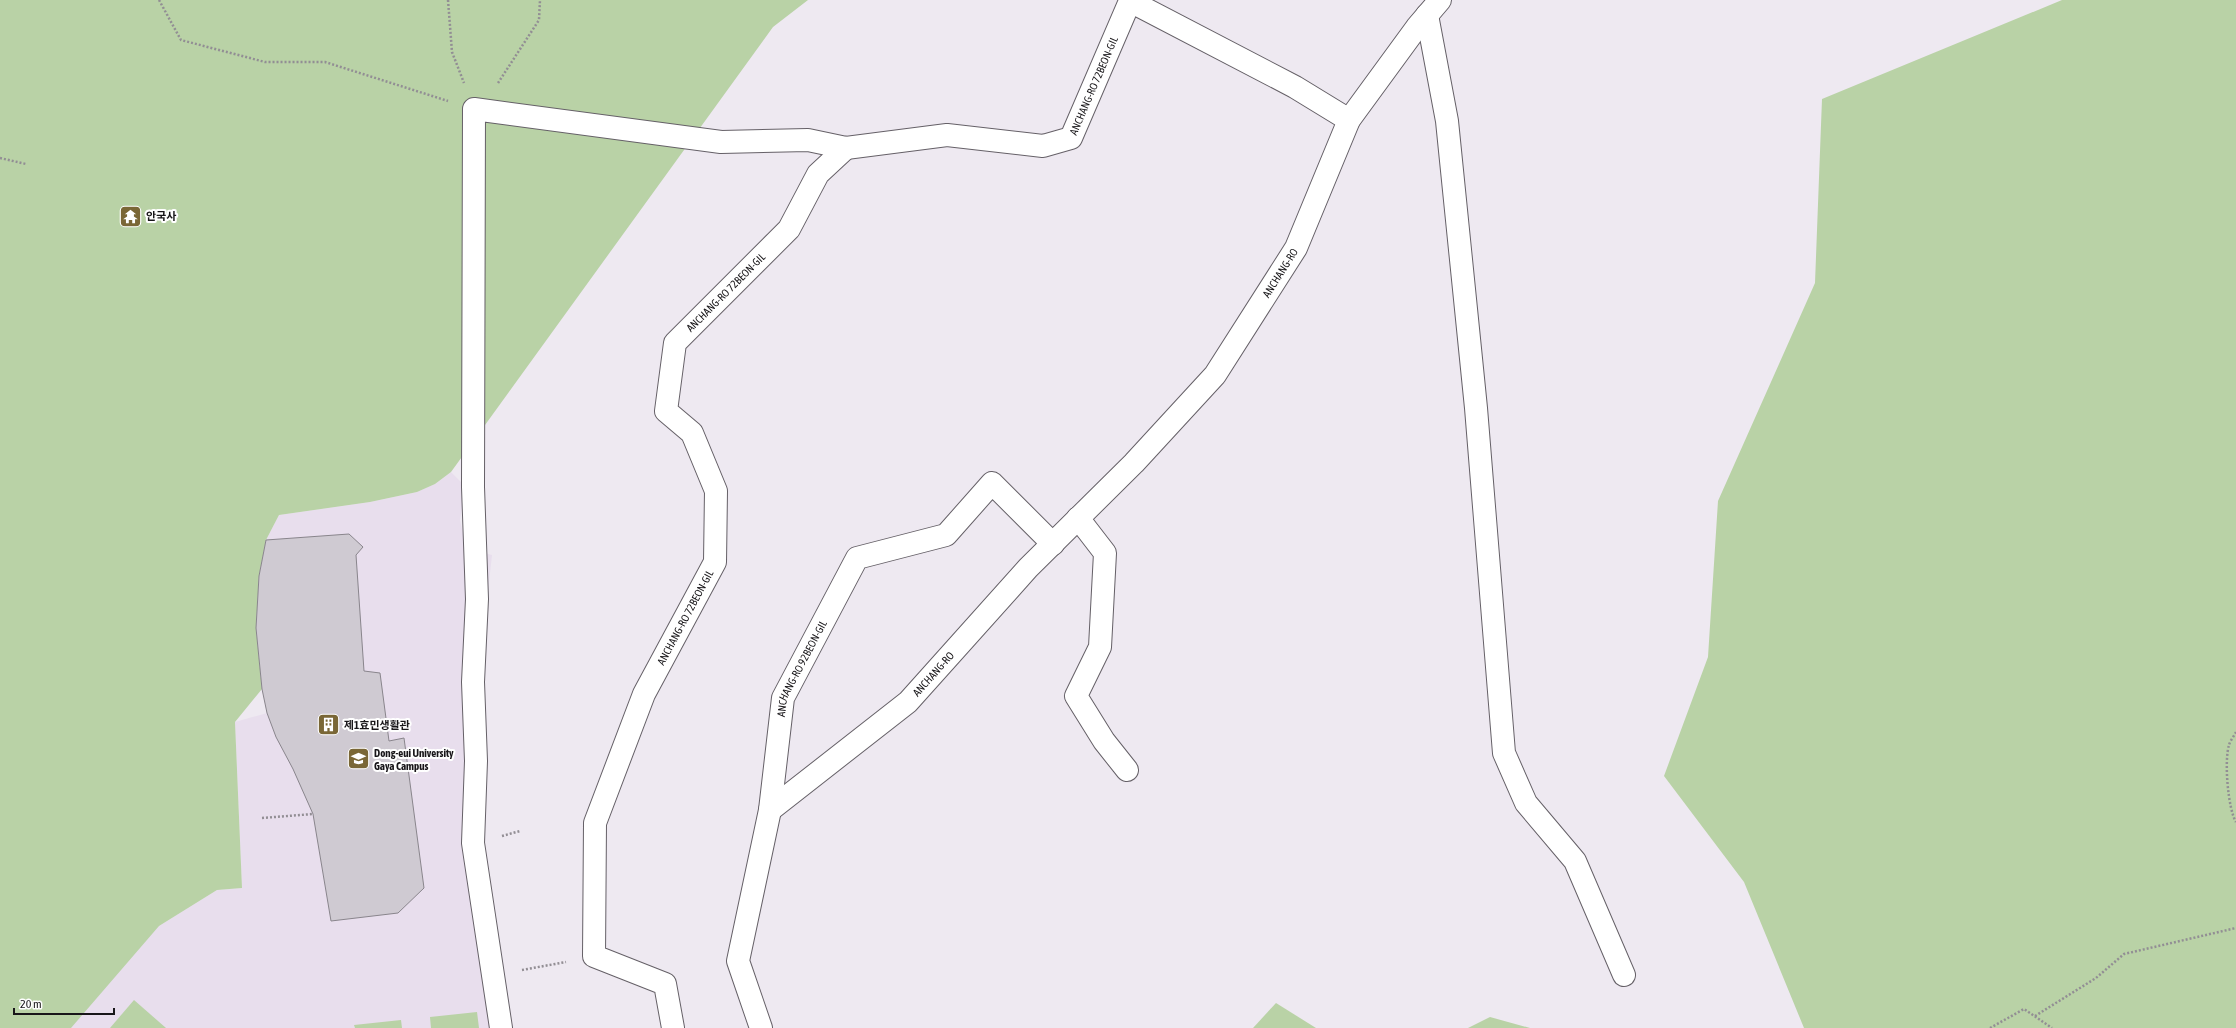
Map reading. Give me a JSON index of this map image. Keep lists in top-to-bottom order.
{
  "streets": {
    "street": ["ANCHANG-RO 72BEON-GIL", "ANCHANG-RO", "ANCHANG-RO 92BEON-GIL"]
  },
  "crossings": [
    ["ANCHANG-RO 72BEON-GIL", "ANCHANG-RO"],
    ["ANCHANG-RO", "ANCHANG-RO 92BEON-GIL"]
  ],
  "places": {
    "temple": ["안국사"],
    "building": ["제1효민생활관"],
    "school or university": ["Dong-eui University Gaya Campus"]
  },
  "scale_bar": "20 m"
}
